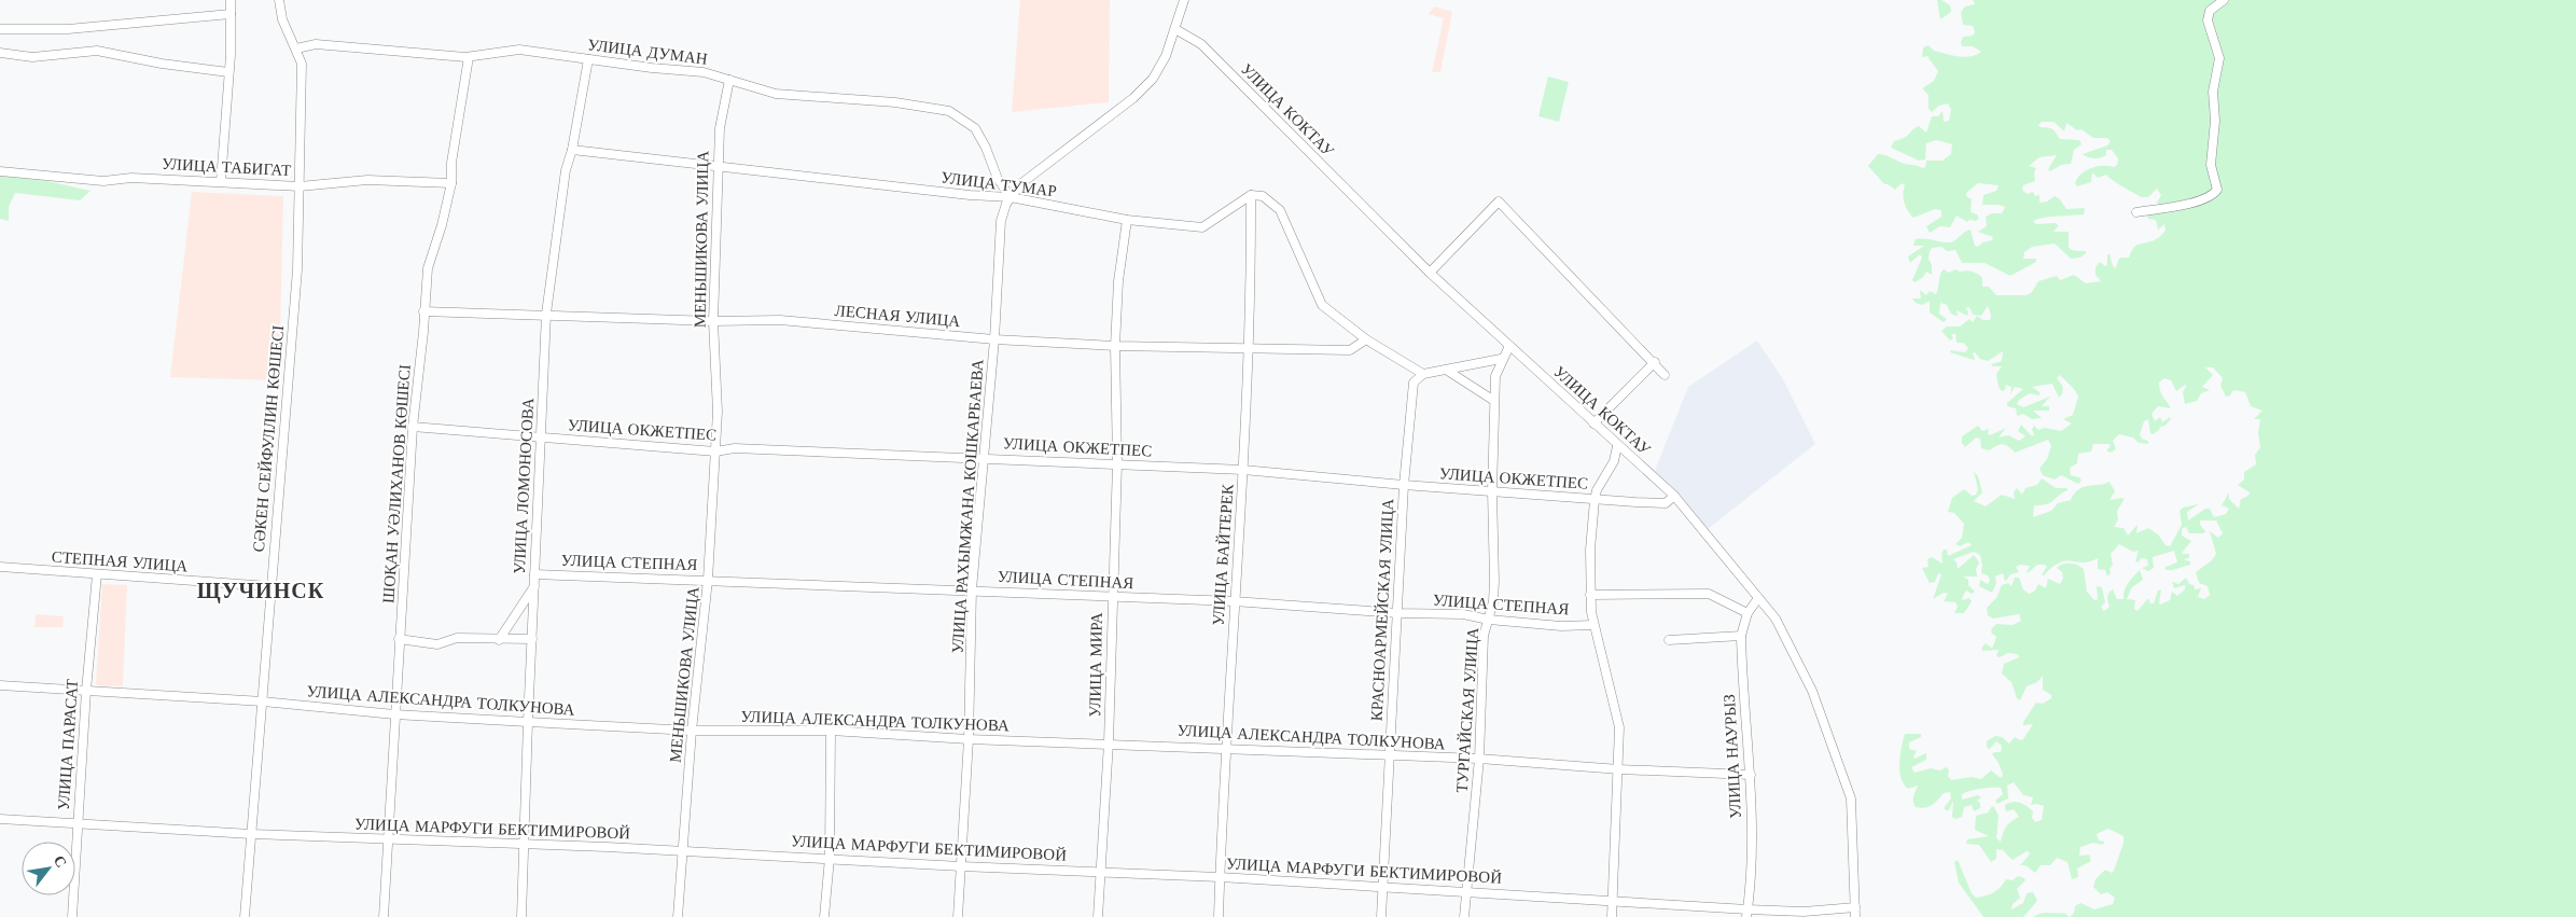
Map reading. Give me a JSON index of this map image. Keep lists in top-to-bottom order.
{
  "streets": {
    "street": [
      "УЛИЦА ДУМАН",
      "УЛИЦА КОКТАУ",
      "УЛИЦА ТАБИГАТ",
      "УЛИЦА ТУМАР",
      "МЕНЬШИКОВА УЛИЦА",
      "ЛЕСНАЯ УЛИЦА",
      "УЛИЦА ОКЖЕТПЕС",
      "СӘКЕН СЕЙФУЛЛИН КӨШЕСІ",
      "ШОҚАН УӘЛИХАНОВ КӨШЕСІ",
      "УЛИЦА ЛОМОНОСОВА",
      "УЛИЦА РАХЫМЖАНА КОШКАРБАЕВА",
      "УЛИЦА БАЙТЕРЕК",
      "СТЕПНАЯ УЛИЦА",
      "УЛИЦА СТЕПНАЯ",
      "КРАСНОАРМЕЙСКАЯ УЛИЦА",
      "УЛИЦА МИРА",
      "УЛИЦА АЛЕКСАНДРА ТОЛКУНОВА",
      "ТУРГАЙСКАЯ УЛИЦА",
      "УЛИЦА ПАРАСАТ",
      "УЛИЦА НАУРЫЗ",
      "УЛИЦА МАРФУГИ БЕКТИМИРОВОЙ"
    ]
  },
  "crossings": [
    ["УЛИЦА ДУМАН", "УЛИЦА ТУМАР"],
    ["УЛИЦА ДУМАН", "МЕНЬШИКОВА УЛИЦА"],
    ["УЛИЦА ДУМАН", "СӘКЕН СЕЙФУЛЛИН КӨШЕСІ"],
    ["УЛИЦА ДУМАН", "ШОҚАН УӘЛИХАНОВ КӨШЕСІ"],
    ["УЛИЦА ДУМАН", "УЛИЦА ЛОМОНОСОВА"],
    ["УЛИЦА ДУМАН", "УЛИЦА РАХЫМЖАНА КОШКАРБАЕВА"],
    ["УЛИЦА КОКТАУ", "УЛИЦА ОКЖЕТПЕС"],
    ["УЛИЦА КОКТАУ", "ТУРГАЙСКАЯ УЛИЦА"],
    ["УЛИЦА КОКТАУ", "УЛИЦА НАУРЫЗ"],
    ["УЛИЦА КОКТАУ", "УЛИЦА МАРФУГИ БЕКТИМИРОВОЙ"],
    ["УЛИЦА ТАБИГАТ", "СӘКЕН СЕЙФУЛЛИН КӨШЕСІ"],
    ["УЛИЦА ТАБИГАТ", "ШОҚАН УӘЛИХАНОВ КӨШЕСІ"],
    ["УЛИЦА ТУМАР", "МЕНЬШИКОВА УЛИЦА"],
    ["УЛИЦА ТУМАР", "УЛИЦА ЛОМОНОСОВА"],
    ["УЛИЦА ТУМАР", "УЛИЦА РАХЫМЖАНА КОШКАРБАЕВА"],
    ["УЛИЦА ТУМАР", "УЛИЦА БАЙТЕРЕК"],
    ["УЛИЦА ТУМАР", "УЛИЦА МИРА"],
    ["МЕНЬШИКОВА УЛИЦА", "ЛЕСНАЯ УЛИЦА"],
    ["МЕНЬШИКОВА УЛИЦА", "УЛИЦА ОКЖЕТПЕС"],
    ["МЕНЬШИКОВА УЛИЦА", "УЛИЦА СТЕПНАЯ"],
    ["МЕНЬШИКОВА УЛИЦА", "УЛИЦА АЛЕКСАНДРА ТОЛКУНОВА"],
    ["МЕНЬШИКОВА УЛИЦА", "УЛИЦА МАРФУГИ БЕКТИМИРОВОЙ"],
    ["ЛЕСНАЯ УЛИЦА", "ШОҚАН УӘЛИХАНОВ КӨШЕСІ"],
    ["ЛЕСНАЯ УЛИЦА", "УЛИЦА ЛОМОНОСОВА"],
    ["ЛЕСНАЯ УЛИЦА", "УЛИЦА РАХЫМЖАНА КОШКАРБАЕВА"],
    ["ЛЕСНАЯ УЛИЦА", "УЛИЦА БАЙТЕРЕК"],
    ["ЛЕСНАЯ УЛИЦА", "УЛИЦА МИРА"],
    ["УЛИЦА ОКЖЕТПЕС", "ШОҚАН УӘЛИХАНОВ КӨШЕСІ"],
    ["УЛИЦА ОКЖЕТПЕС", "УЛИЦА ЛОМОНОСОВА"],
    ["УЛИЦА ОКЖЕТПЕС", "УЛИЦА РАХЫМЖАНА КОШКАРБАЕВА"],
    ["УЛИЦА ОКЖЕТПЕС", "УЛИЦА БАЙТЕРЕК"],
    ["УЛИЦА ОКЖЕТПЕС", "КРАСНОАРМЕЙСКАЯ УЛИЦА"],
    ["УЛИЦА ОКЖЕТПЕС", "УЛИЦА МИРА"],
    ["УЛИЦА ОКЖЕТПЕС", "ТУРГАЙСКАЯ УЛИЦА"],
    ["СӘКЕН СЕЙФУЛЛИН КӨШЕСІ", "СТЕПНАЯ УЛИЦА"],
    ["СӘКЕН СЕЙФУЛЛИН КӨШЕСІ", "УЛИЦА АЛЕКСАНДРА ТОЛКУНОВА"],
    ["СӘКЕН СЕЙФУЛЛИН КӨШЕСІ", "УЛИЦА МАРФУГИ БЕКТИМИРОВОЙ"],
    ["ШОҚАН УӘЛИХАНОВ КӨШЕСІ", "УЛИЦА АЛЕКСАНДРА ТОЛКУНОВА"],
    ["ШОҚАН УӘЛИХАНОВ КӨШЕСІ", "УЛИЦА МАРФУГИ БЕКТИМИРОВОЙ"],
    ["УЛИЦА ЛОМОНОСОВА", "УЛИЦА СТЕПНАЯ"],
    ["УЛИЦА ЛОМОНОСОВА", "УЛИЦА АЛЕКСАНДРА ТОЛКУНОВА"],
    ["УЛИЦА ЛОМОНОСОВА", "УЛИЦА МАРФУГИ БЕКТИМИРОВОЙ"],
    ["УЛИЦА РАХЫМЖАНА КОШКАРБАЕВА", "УЛИЦА СТЕПНАЯ"],
    ["УЛИЦА РАХЫМЖАНА КОШКАРБАЕВА", "УЛИЦА АЛЕКСАНДРА ТОЛКУНОВА"],
    ["УЛИЦА РАХЫМЖАНА КОШКАРБАЕВА", "УЛИЦА МАРФУГИ БЕКТИМИРОВОЙ"],
    ["УЛИЦА БАЙТЕРЕК", "УЛИЦА СТЕПНАЯ"],
    ["УЛИЦА БАЙТЕРЕК", "УЛИЦА АЛЕКСАНДРА ТОЛКУНОВА"],
    ["УЛИЦА БАЙТЕРЕК", "УЛИЦА МАРФУГИ БЕКТИМИРОВОЙ"],
    ["СТЕПНАЯ УЛИЦА", "УЛИЦА ПАРАСАТ"],
    ["УЛИЦА СТЕПНАЯ", "КРАСНОАРМЕЙСКАЯ УЛИЦА"],
    ["УЛИЦА СТЕПНАЯ", "УЛИЦА МИРА"],
    ["УЛИЦА СТЕПНАЯ", "ТУРГАЙСКАЯ УЛИЦА"],
    ["КРАСНОАРМЕЙСКАЯ УЛИЦА", "УЛИЦА АЛЕКСАНДРА ТОЛКУНОВА"],
    ["КРАСНОАРМЕЙСКАЯ УЛИЦА", "УЛИЦА МАРФУГИ БЕКТИМИРОВОЙ"],
    ["УЛИЦА МИРА", "УЛИЦА АЛЕКСАНДРА ТОЛКУНОВА"],
    ["УЛИЦА МИРА", "УЛИЦА МАРФУГИ БЕКТИМИРОВОЙ"],
    ["УЛИЦА АЛЕКСАНДРА ТОЛКУНОВА", "ТУРГАЙСКАЯ УЛИЦА"],
    ["УЛИЦА АЛЕКСАНДРА ТОЛКУНОВА", "УЛИЦА ПАРАСАТ"],
    ["УЛИЦА АЛЕКСАНДРА ТОЛКУНОВА", "УЛИЦА НАУРЫЗ"],
    ["ТУРГАЙСКАЯ УЛИЦА", "УЛИЦА МАРФУГИ БЕКТИМИРОВОЙ"],
    ["УЛИЦА ПАРАСАТ", "УЛИЦА МАРФУГИ БЕКТИМИРОВОЙ"],
    ["УЛИЦА НАУРЫЗ", "УЛИЦА МАРФУГИ БЕКТИМИРОВОЙ"]
  ],
  "districts": ["ЩУЧИНСК"],
  "north": "top right"
}
